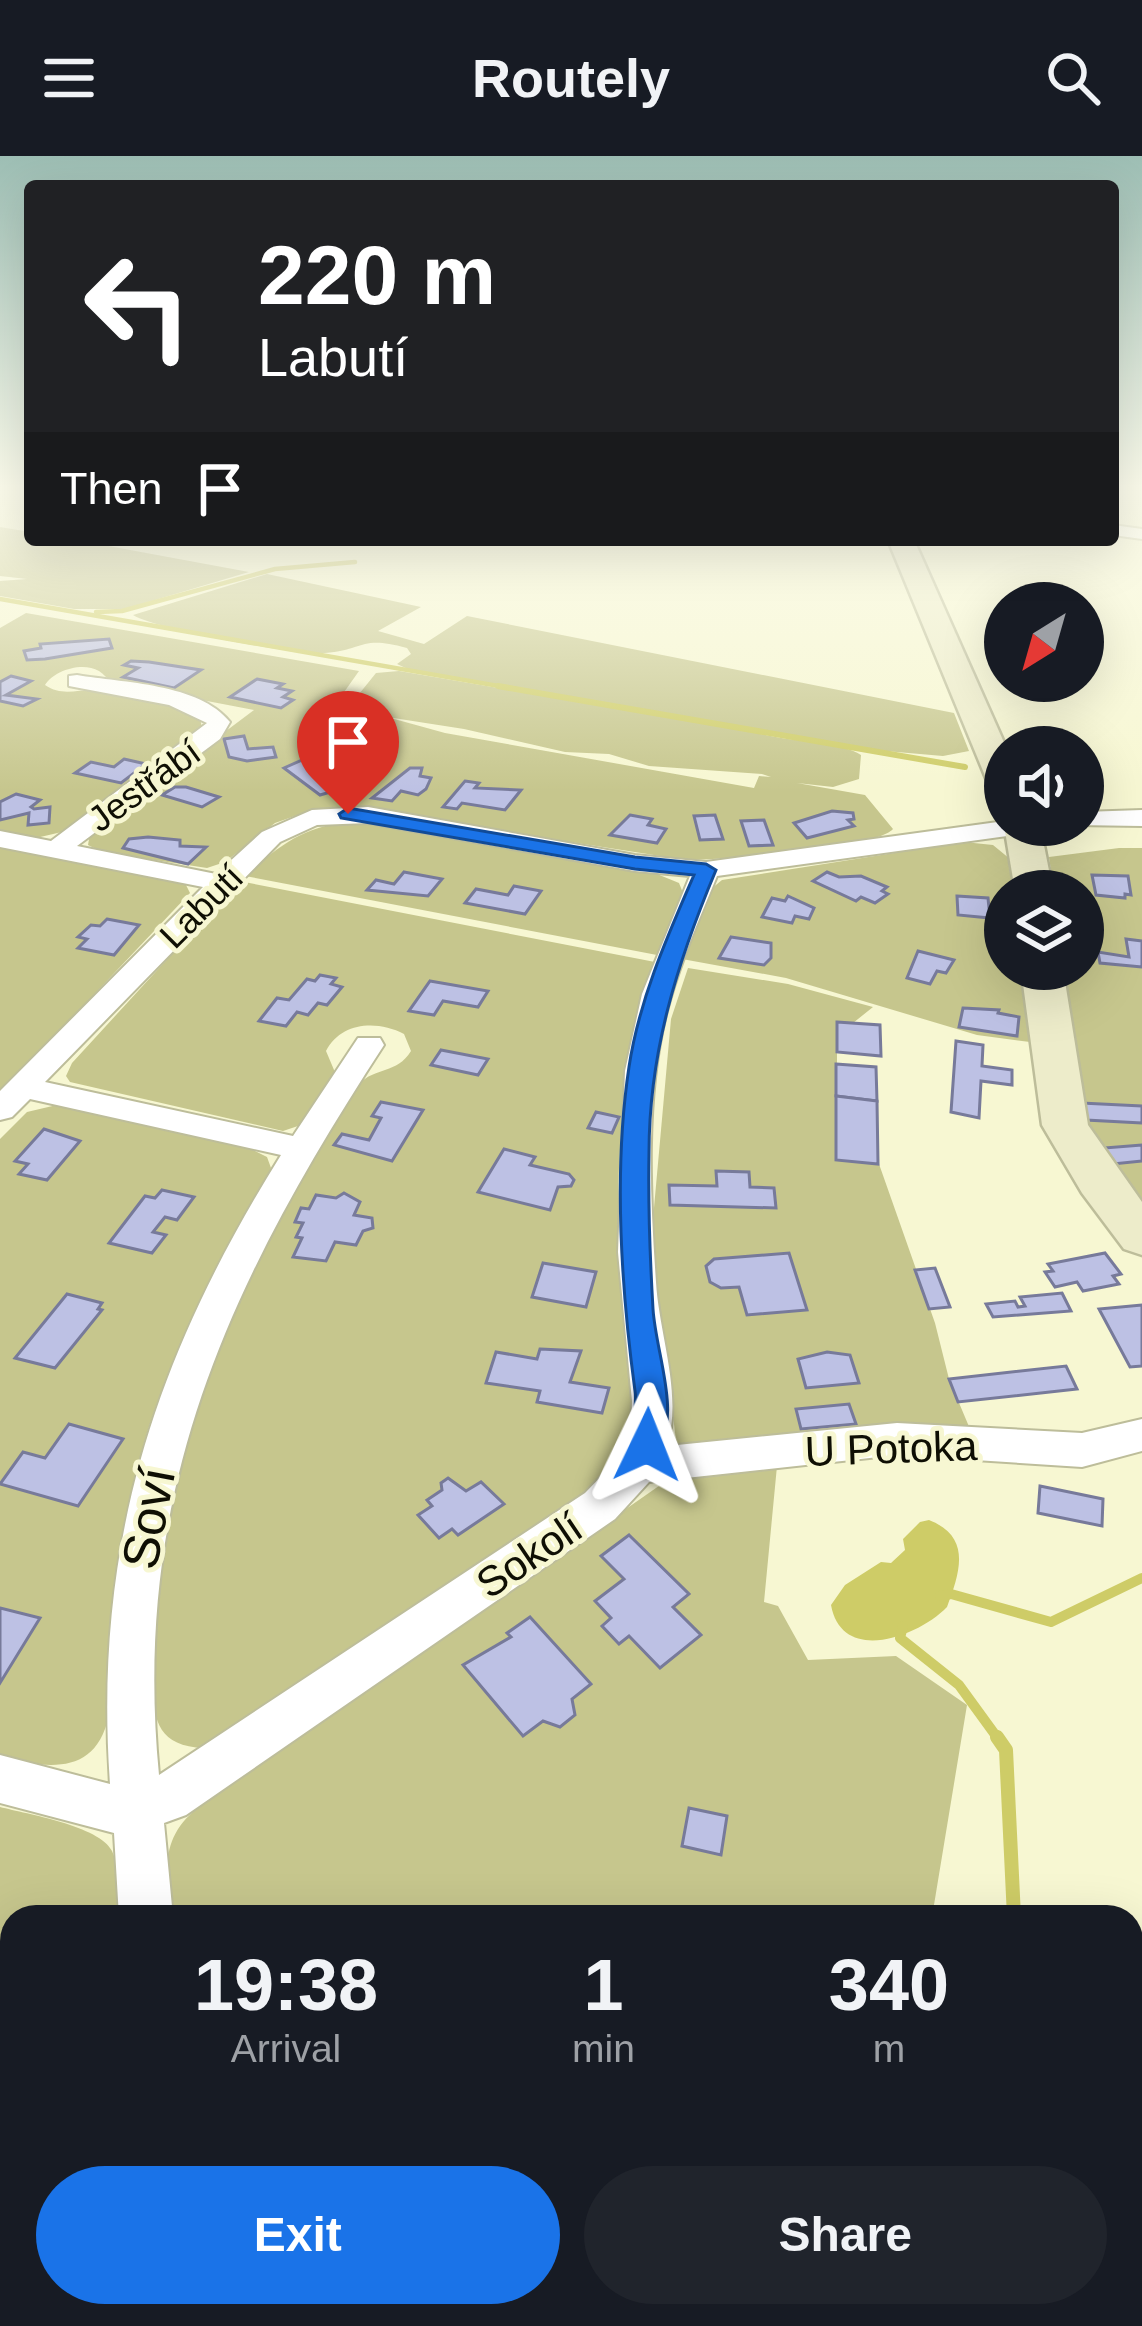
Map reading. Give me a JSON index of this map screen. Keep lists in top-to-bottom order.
{
  "streets": {
    "street": [
      "Jestřábí",
      "Labutí",
      "U Potoka",
      "Soví",
      "Sokolí"
    ]
  },
  "crossings": [
    ["U Potoka", "Sokolí"],
    ["Soví", "Sokolí"]
  ],
  "north": "bottom left",
  "page": {
    "header": "Routely",
    "turn": ["220 m", "Labutí"],
    "then": "Then",
    "eta": [
      "19:38",
      "Arrival",
      "1",
      "min",
      "340",
      "m"
    ],
    "buttons": ["Exit", "Share"]
  }
}
